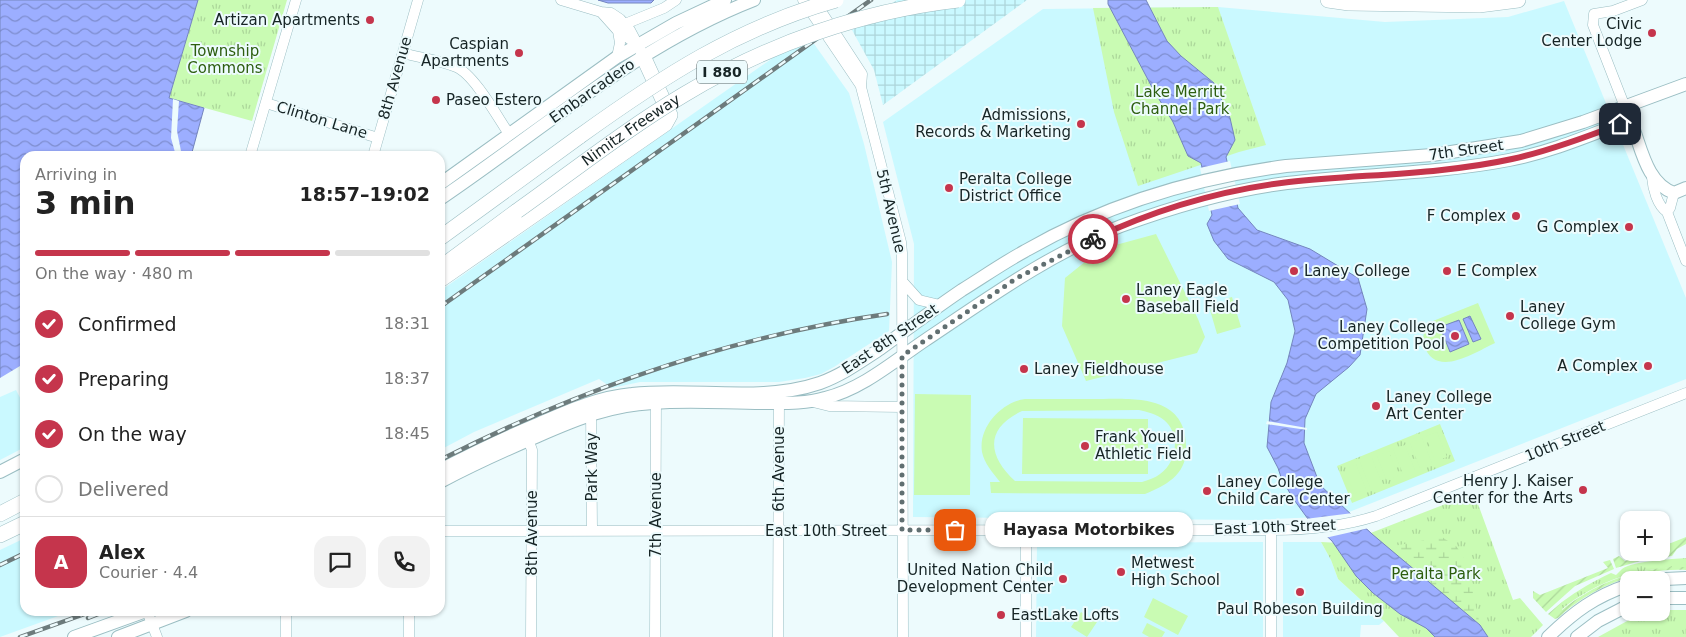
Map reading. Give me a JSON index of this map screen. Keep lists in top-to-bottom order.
{
  "streets": {
    "highway": ["I 880", "Nimitz Freeway"],
    "main road": ["Embarcadero", "7th Street", "East 8th Street"],
    "street": [
      "8th Avenue",
      "Clinton Lane",
      "5th Avenue",
      "10th Street",
      "Park Way",
      "6th Avenue",
      "7th Avenue",
      "East 10th Street"
    ]
  },
  "crossings": [
    ["8th Avenue", "Clinton Lane"],
    ["8th Avenue", "East 8th Street"],
    ["8th Avenue", "East 10th Street"],
    ["7th Street", "East 8th Street"],
    ["5th Avenue", "East 8th Street"],
    ["5th Avenue", "East 10th Street"],
    ["East 8th Street", "Park Way"],
    ["East 8th Street", "6th Avenue"],
    ["East 8th Street", "7th Avenue"],
    ["10th Street", "East 10th Street"],
    ["Park Way", "East 10th Street"],
    ["6th Avenue", "East 10th Street"],
    ["7th Avenue", "East 10th Street"]
  ],
  "parks": ["Township Commons", "Lake Merritt Channel Park", "Peralta Park"],
  "places": [
    "Artizan Apartments",
    "Civic Center Lodge",
    "Caspian Apartments",
    "Paseo Estero",
    "Admissions, Records & Marketing",
    "Peralta College District Office",
    "F Complex",
    "G Complex",
    "Laney College",
    "E Complex",
    "Laney Eagle Baseball Field",
    "Laney College Gym",
    "Laney College Competition Pool",
    "A Complex",
    "Laney Fieldhouse",
    "Laney College Art Center",
    "Frank Youell Athletic Field",
    "Henry J. Kaiser Center for the Arts",
    "Laney College Child Care Center",
    "Hayasa Motorbikes",
    "Metwest High School",
    "United Nation Child Development Center",
    "Paul Robeson Building",
    "EastLake Lofts"
  ],
  "page": {
    "heading": ["3 min", "Arriving in", "18:57–19:02"],
    "panel": ["Alex", "Courier · 4.4"],
    "bar": "On the way · 480 m",
    "list": [
      ["Confirmed", "18:31"],
      ["Preparing", "18:37"],
      ["On the way", "18:45"],
      "Delivered"
    ],
    "map_buttons": ["+", "−"],
    "bubble": "Hayasa Motorbikes",
    "round": "A"
  }
}
